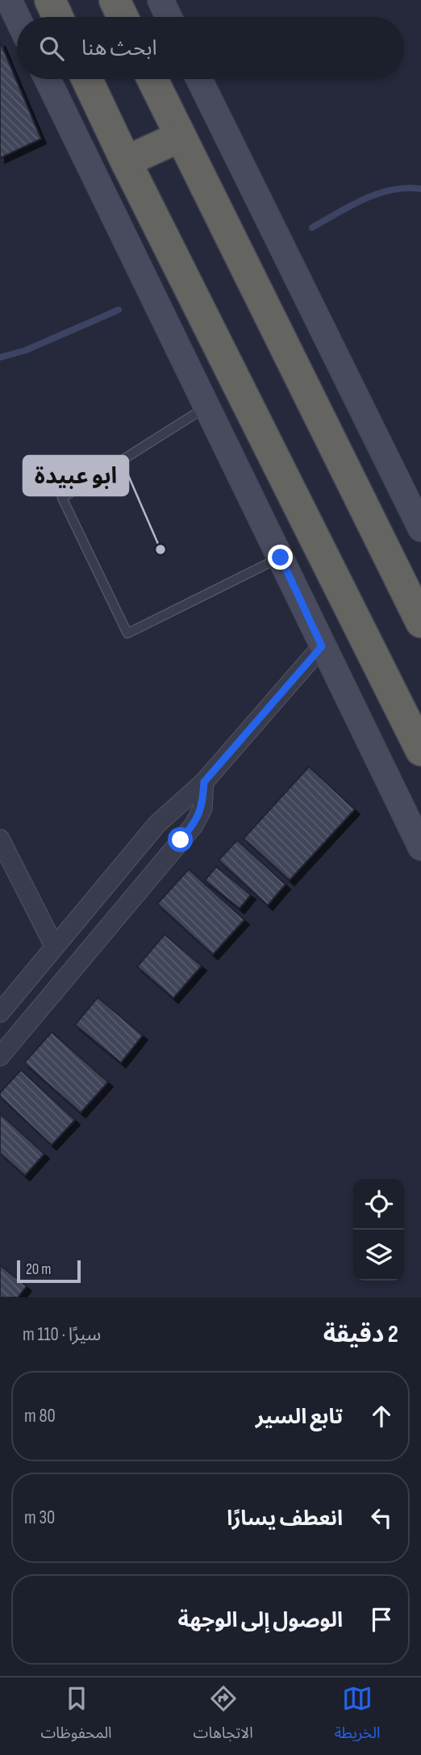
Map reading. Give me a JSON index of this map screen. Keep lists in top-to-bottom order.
{
  "places": ["ابو عبيدة"],
  "scale_bar": "20 m",
  "page": {
    "search": "ابحث هنا",
    "scale": "20 m",
    "heading": ["2 دقيقة", "سيرًا · 110 m"],
    "list": [
      ["تابع السير", "80 m"],
      ["انعطف يسارًا", "30 m"],
      "الوصول إلى الوجهة"
    ],
    "nav": ["الخريطة", "الاتجاهات", "المحفوظات"]
  }
}
